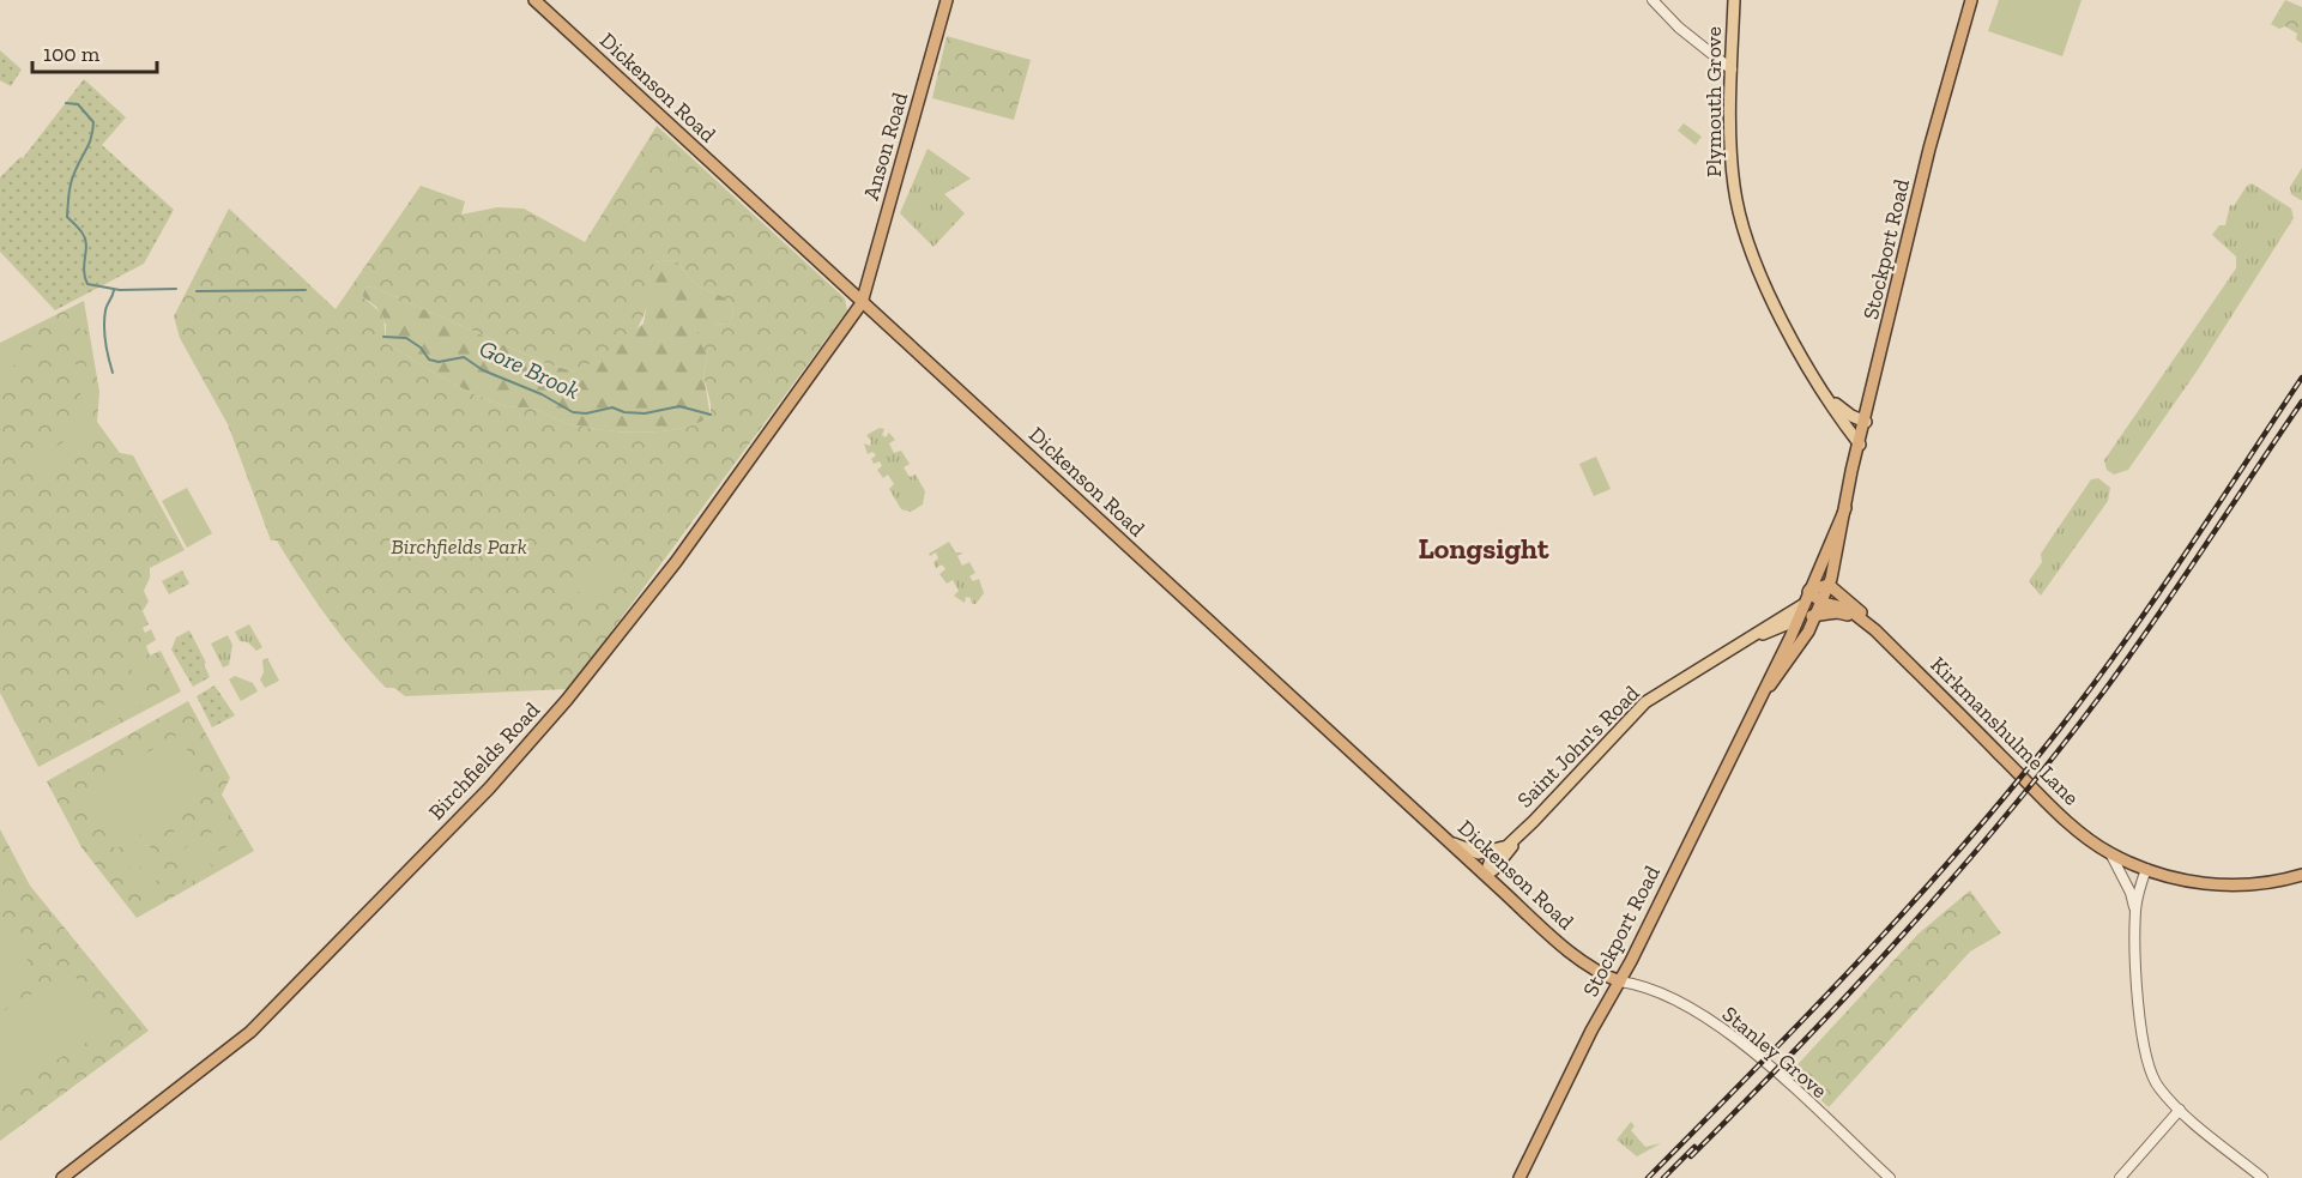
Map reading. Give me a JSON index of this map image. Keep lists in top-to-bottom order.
{
  "streets": {
    "highway": [
      "Dickenson Road",
      "Anson Road",
      "Stockport Road",
      "Kirkmanshulme Lane",
      "Birchfields Road"
    ],
    "main road": ["Plymouth Grove", "Saint John's Road"],
    "street": ["Stanley Grove"]
  },
  "crossings": [
    ["Dickenson Road", "Anson Road"],
    ["Dickenson Road", "Stockport Road"],
    ["Dickenson Road", "Saint John's Road"],
    ["Dickenson Road", "Birchfields Road"],
    ["Dickenson Road", "Stanley Grove"],
    ["Plymouth Grove", "Stockport Road"],
    ["Anson Road", "Birchfields Road"],
    ["Stockport Road", "Saint John's Road"],
    ["Stockport Road", "Stanley Grove"]
  ],
  "districts": ["Longsight"],
  "water": ["Gore Brook"],
  "parks": ["Birchfields Park"],
  "scale_bar": "100 m"
}
